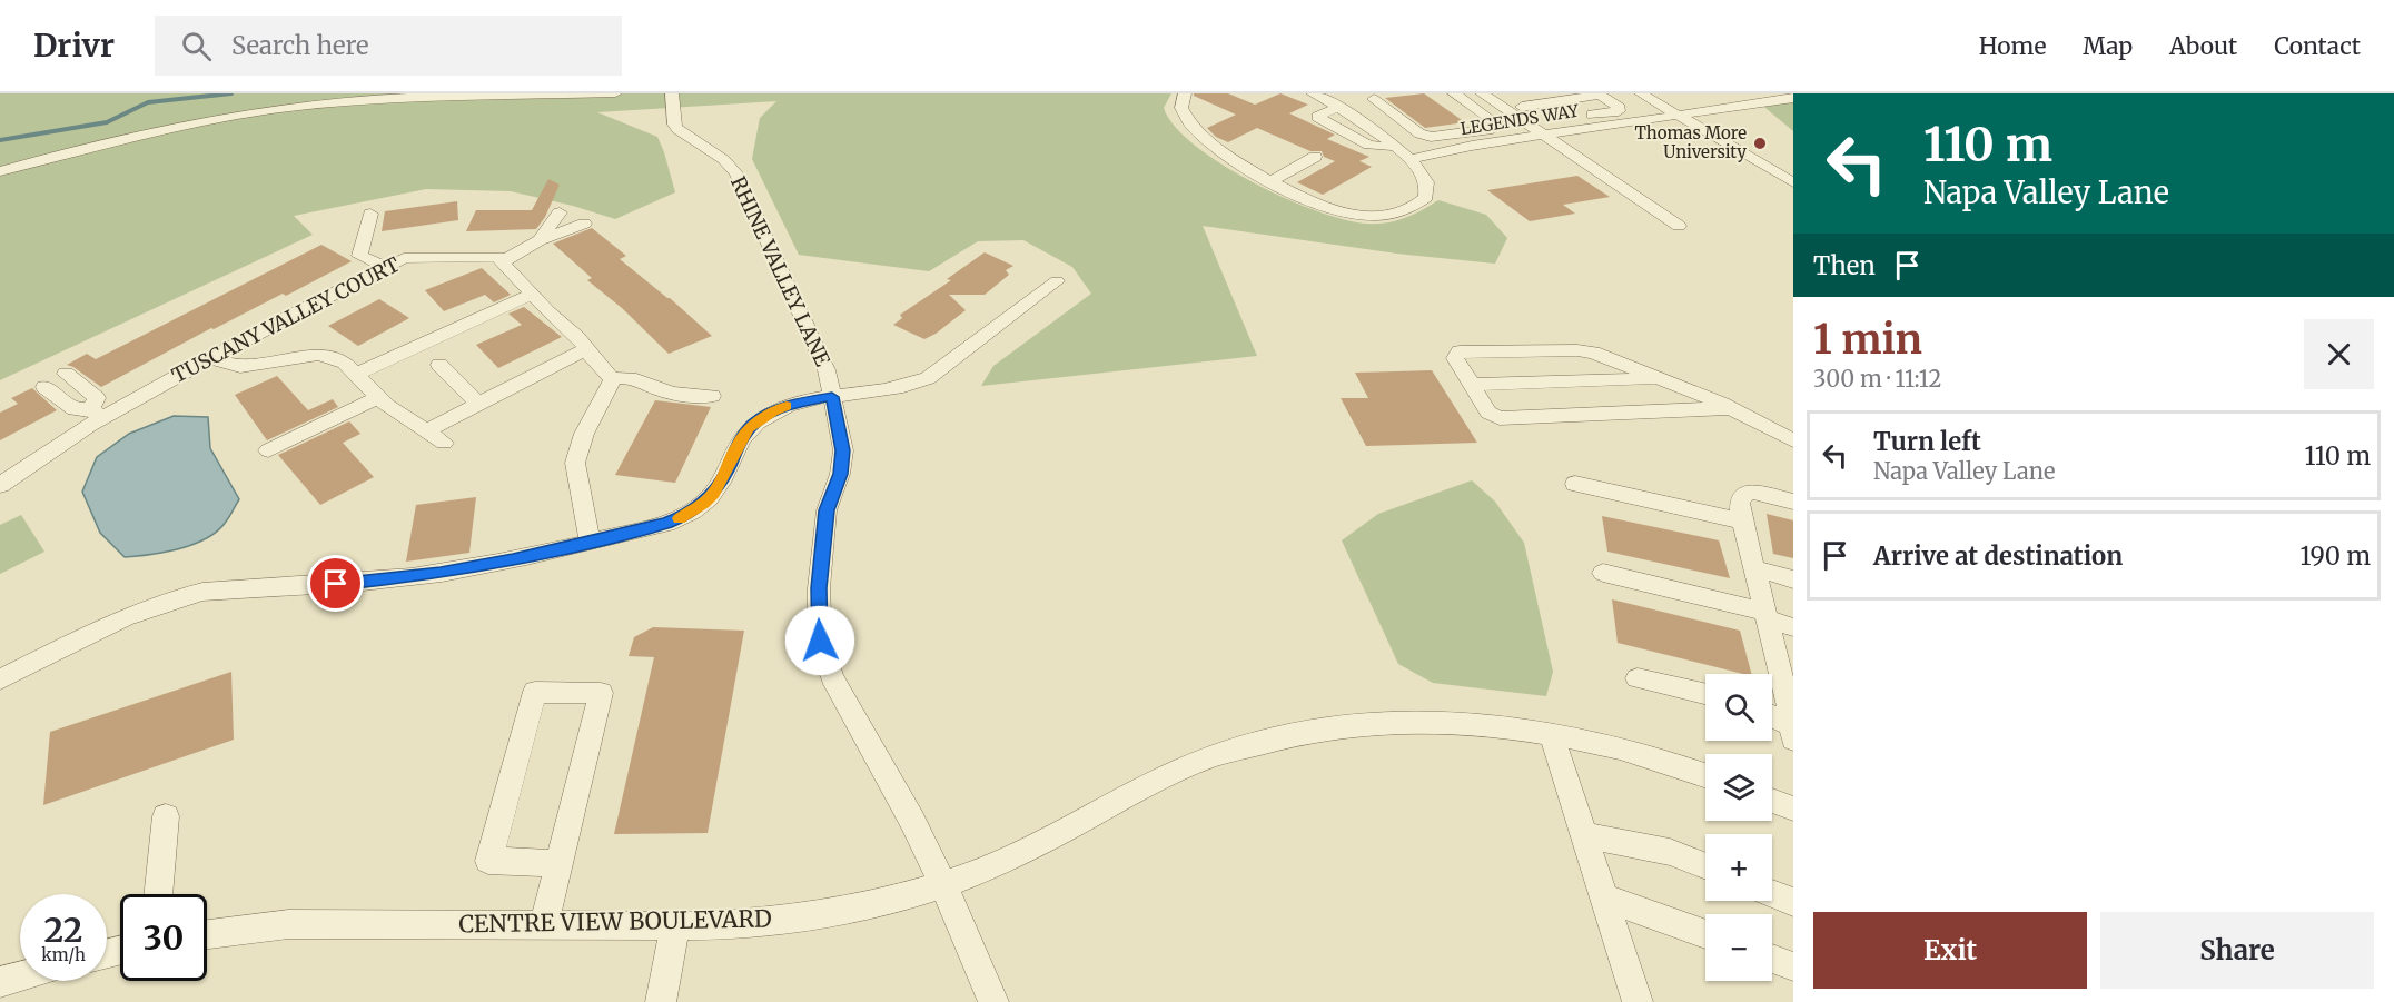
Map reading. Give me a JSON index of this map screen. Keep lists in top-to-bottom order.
{
  "streets": {
    "street": [
      "LEGENDS WAY",
      "RHINE VALLEY LANE",
      "TUSCANY VALLEY COURT",
      "CENTRE VIEW BOULEVARD"
    ]
  },
  "crossings": [
    ["RHINE VALLEY LANE", "CENTRE VIEW BOULEVARD"]
  ],
  "places": ["Thomas More University"],
  "page": {
    "header": "Drivr",
    "search": "Search here",
    "nav": [
      "Home",
      "Map",
      "About",
      "Contact"
    ],
    "turn": ["110 m", "Napa Valley Lane"],
    "then": "Then",
    "heading": ["1 min", "300 m · 11:12"],
    "list": [
      {
        "name": "Turn left",
        "note": "Napa Valley Lane",
        "value": "110 m"
      },
      {
        "name": "Arrive at destination",
        "value": "190 m"
      }
    ],
    "map_buttons": ["+", "−"],
    "speed": "22 km/h",
    "limit": "30",
    "buttons": ["Exit", "Share"]
  }
}
